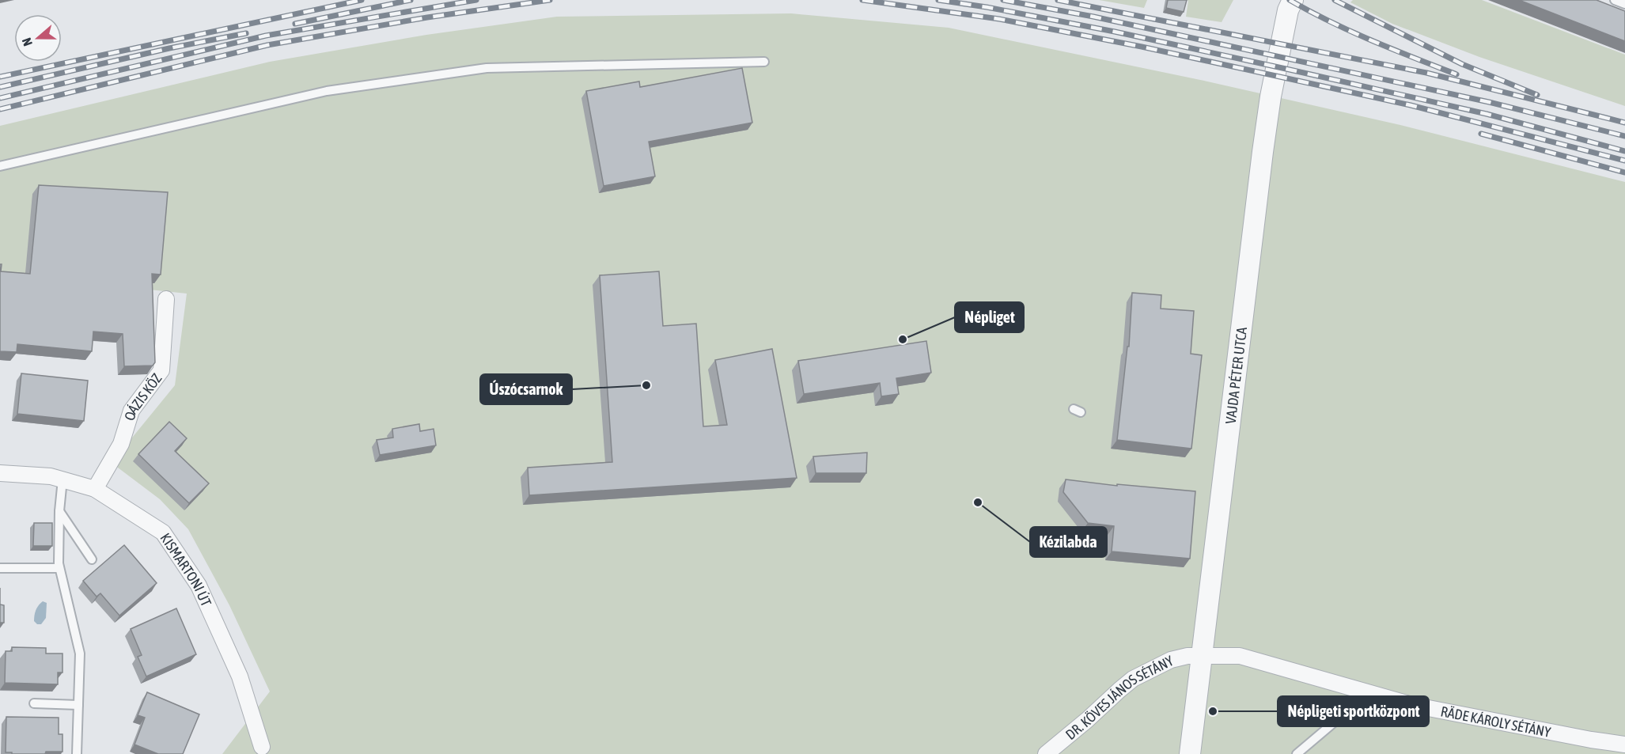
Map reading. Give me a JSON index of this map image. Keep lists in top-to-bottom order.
{
  "streets": {
    "street": [
      "VAJDA PÉTER UTCA",
      "OÁZIS KÖZ",
      "KISMARTONI ÚT",
      "DR. KÖVES JÁNOS SÉTÁNY",
      "RÄDE KÁROLY SÉTÁNY"
    ]
  },
  "crossings": [
    ["VAJDA PÉTER UTCA", "DR. KÖVES JÁNOS SÉTÁNY"],
    ["VAJDA PÉTER UTCA", "RÄDE KÁROLY SÉTÁNY"],
    ["OÁZIS KÖZ", "KISMARTONI ÚT"],
    ["DR. KÖVES JÁNOS SÉTÁNY", "RÄDE KÁROLY SÉTÁNY"]
  ],
  "places": [
    "Népliget",
    "Úszócsarnok",
    "Kézilabda",
    "Népligeti sportközpont"
  ],
  "north": "left"
}
